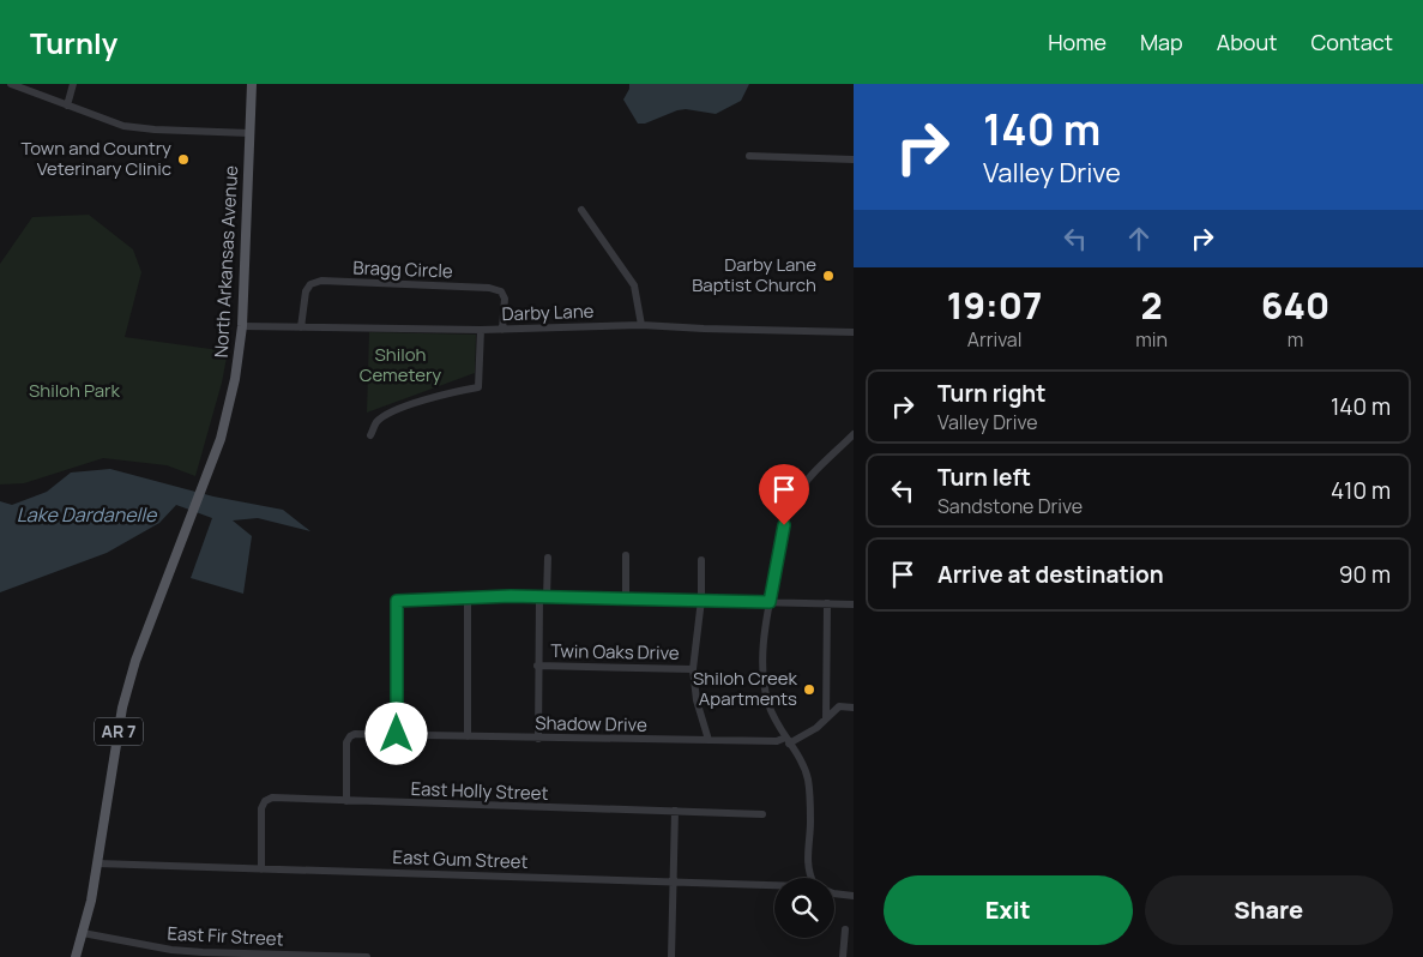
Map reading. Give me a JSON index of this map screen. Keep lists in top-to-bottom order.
{
  "streets": {
    "main road": ["North Arkansas Avenue", "AR 7"],
    "street": [
      "Bragg Circle",
      "Darby Lane",
      "Twin Oaks Drive",
      "Shadow Drive",
      "East Holly Street",
      "East Gum Street",
      "East Fir Street"
    ]
  },
  "crossings": [
    ["North Arkansas Avenue", "Darby Lane"],
    ["North Arkansas Avenue", "East Gum Street"],
    ["North Arkansas Avenue", "East Fir Street"],
    ["Bragg Circle", "Darby Lane"],
    ["Shadow Drive", "East Holly Street"],
    ["East Holly Street", "East Gum Street"]
  ],
  "water": ["Lake Dardanelle"],
  "parks": ["Shiloh Cemetery", "Shiloh Park"],
  "places": ["Town and Country Veterinary Clinic", "Darby Lane Baptist Church", "Shiloh Creek Apartments"],
  "page": {
    "header": "Turnly",
    "nav": [
      "Home",
      "Map",
      "About",
      "Contact"
    ],
    "turn": ["140 m", "Valley Drive"],
    "eta": [
      "19:07",
      "Arrival",
      "2",
      "min",
      "640",
      "m"
    ],
    "list": [
      {
        "name": "Turn right",
        "note": "Valley Drive",
        "value": "140 m"
      },
      {
        "name": "Turn left",
        "note": "Sandstone Drive",
        "value": "410 m"
      },
      {
        "name": "Arrive at destination",
        "value": "90 m"
      }
    ],
    "buttons": ["Exit", "Share"]
  }
}
